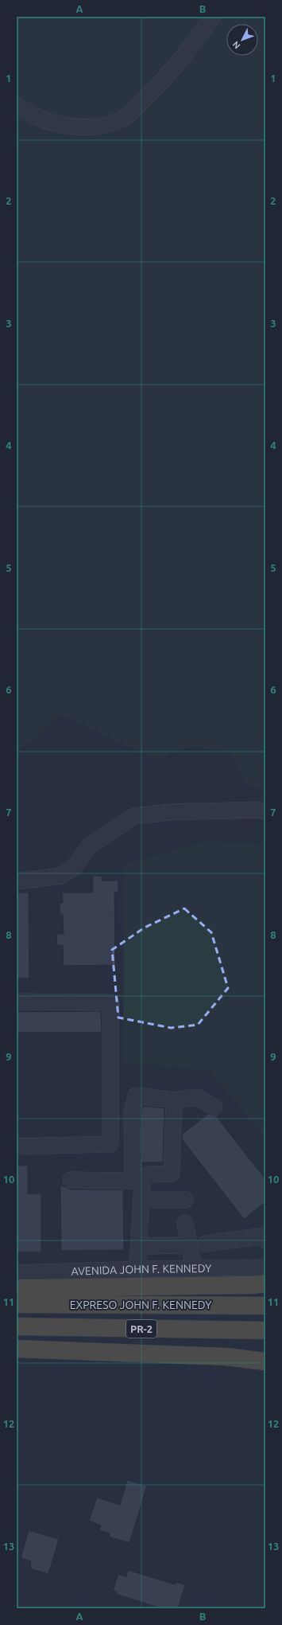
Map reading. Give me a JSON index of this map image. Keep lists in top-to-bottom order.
{
  "streets": {
    "highway": ["EXPRESO JOHN F. KENNEDY", "PR-2"],
    "street": ["AVENIDA JOHN F. KENNEDY"]
  },
  "north": "bottom left",
  "grid": {
    "columns": ["A", "B"],
    "rows": [
      "1",
      "2",
      "3",
      "4",
      "5",
      "6",
      "7",
      "8",
      "9",
      "10",
      "11",
      "12",
      "13"
    ]
  }
}
